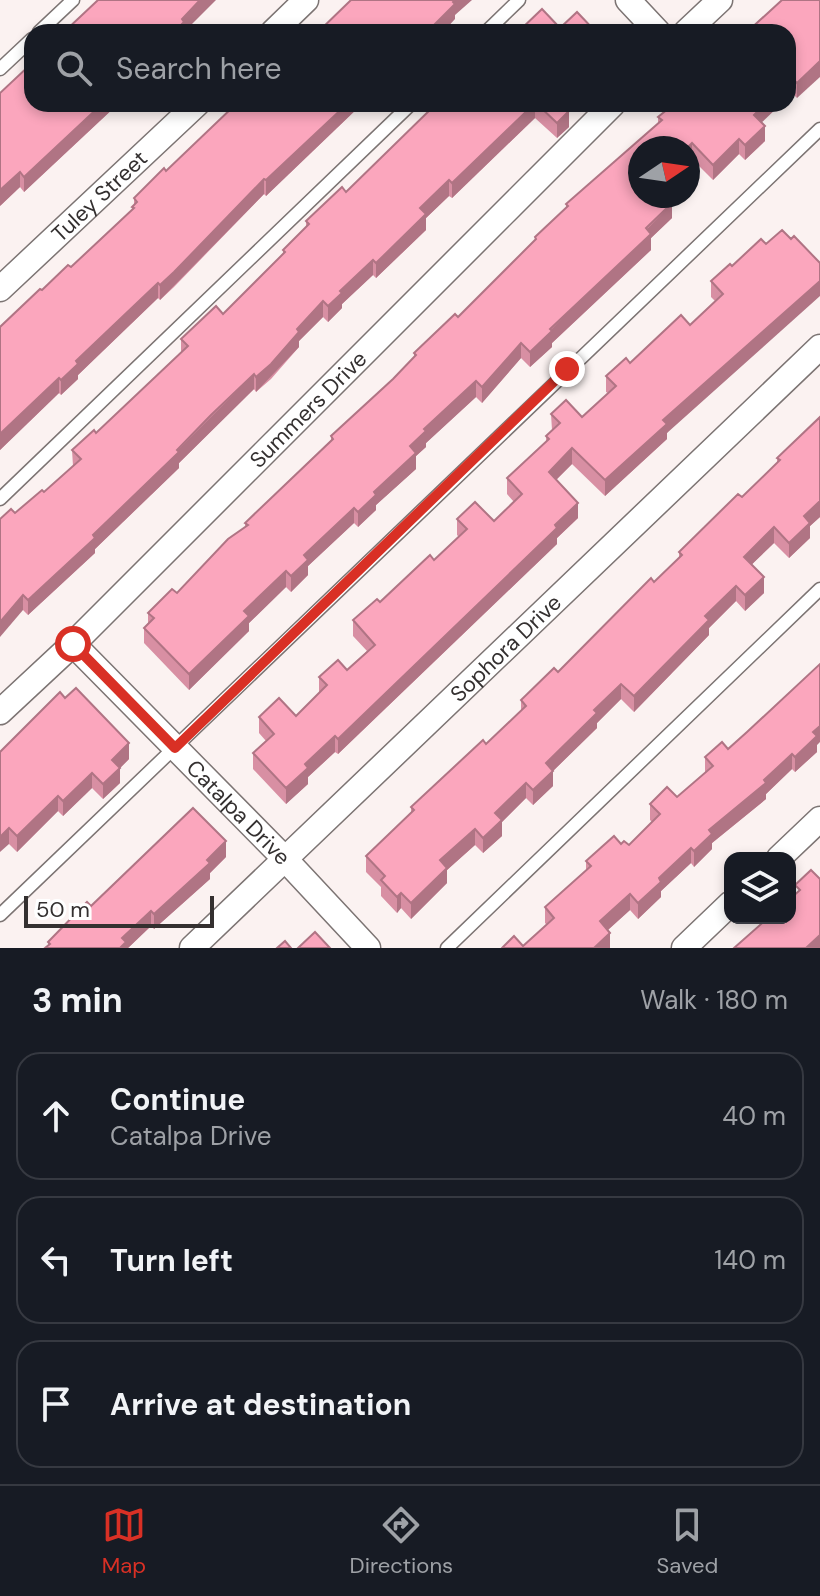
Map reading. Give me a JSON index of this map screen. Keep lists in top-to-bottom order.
{
  "streets": {
    "street": [
      "Tuley Street",
      "Summers Drive",
      "Sophora Drive",
      "Catalpa Drive"
    ]
  },
  "crossings": [
    ["Summers Drive", "Catalpa Drive"],
    ["Sophora Drive", "Catalpa Drive"]
  ],
  "scale_bar": "50 m",
  "north": "right",
  "page": {
    "search": "Search here",
    "scale": "50 m",
    "heading": ["3 min", "Walk · 180 m"],
    "list": [
      ["Continue", "Catalpa Drive", "40 m"],
      ["Turn left", "140 m"],
      "Arrive at destination"
    ],
    "nav": ["Map", "Directions", "Saved"]
  }
}
